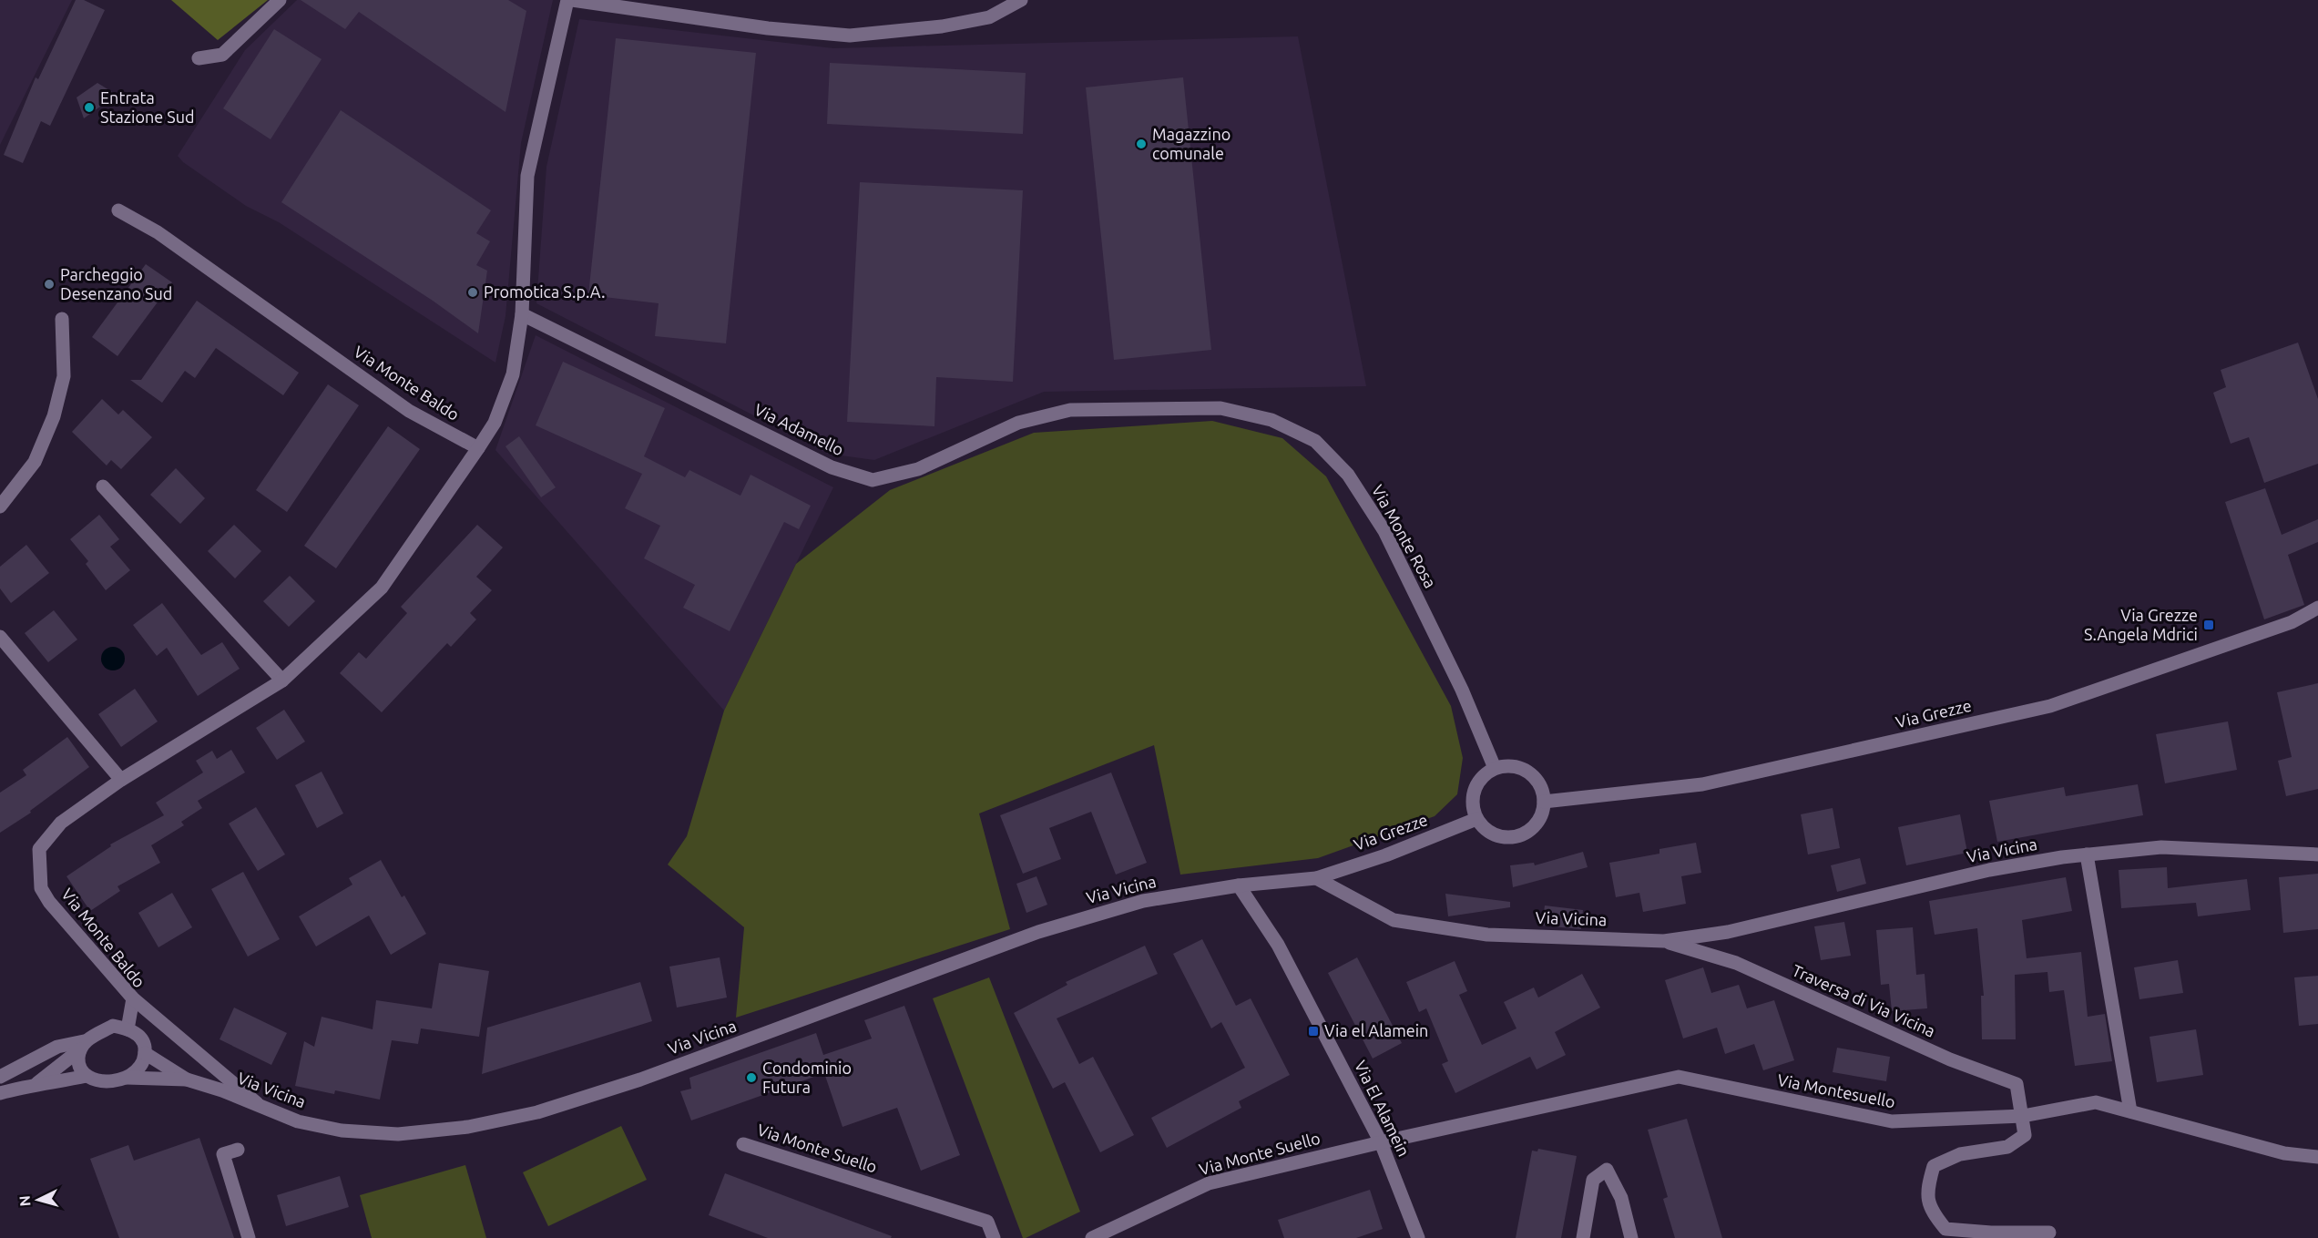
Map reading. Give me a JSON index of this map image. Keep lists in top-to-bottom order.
{
  "streets": {
    "street": [
      "Via Monte Baldo",
      "Via Adamello",
      "Via Monte Rosa",
      "Via Grezze",
      "Via Vicina",
      "Traversa di Via Vicina",
      "Via Montesuello",
      "Via El Alamein",
      "Via Monte Suello"
    ]
  },
  "crossings": [
    ["Via Monte Baldo", "Via Vicina"],
    ["Via Adamello", "Via Monte Rosa"],
    ["Via Monte Rosa", "Via Grezze"],
    ["Via Grezze", "Via Vicina"],
    ["Via Vicina", "Traversa di Via Vicina"],
    ["Via Vicina", "Via El Alamein"],
    ["Traversa di Via Vicina", "Via Montesuello"],
    ["Via Montesuello", "Via El Alamein"],
    ["Via Montesuello", "Via Monte Suello"],
    ["Via El Alamein", "Via Monte Suello"]
  ],
  "places": {
    "other": [
      "Entrata Stazione Sud",
      "Magazzino comunale",
      "Parcheggio Desenzano Sud",
      "Promotica S.p.A.",
      "Condominio Futura"
    ],
    "transit": ["Via Grezze S.Angela Mdrici", "Via el Alamein"]
  },
  "north": "left"
}
